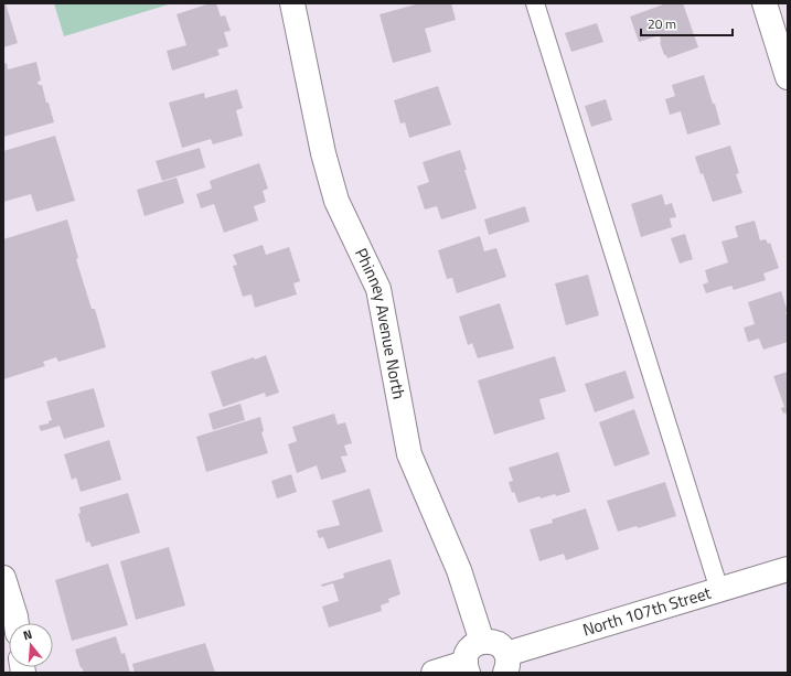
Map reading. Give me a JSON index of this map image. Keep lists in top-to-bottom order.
{
  "streets": {
    "street": ["Phinney Avenue North", "North 107th Street"]
  },
  "scale_bar": "20 m",
  "north": "top"
}
